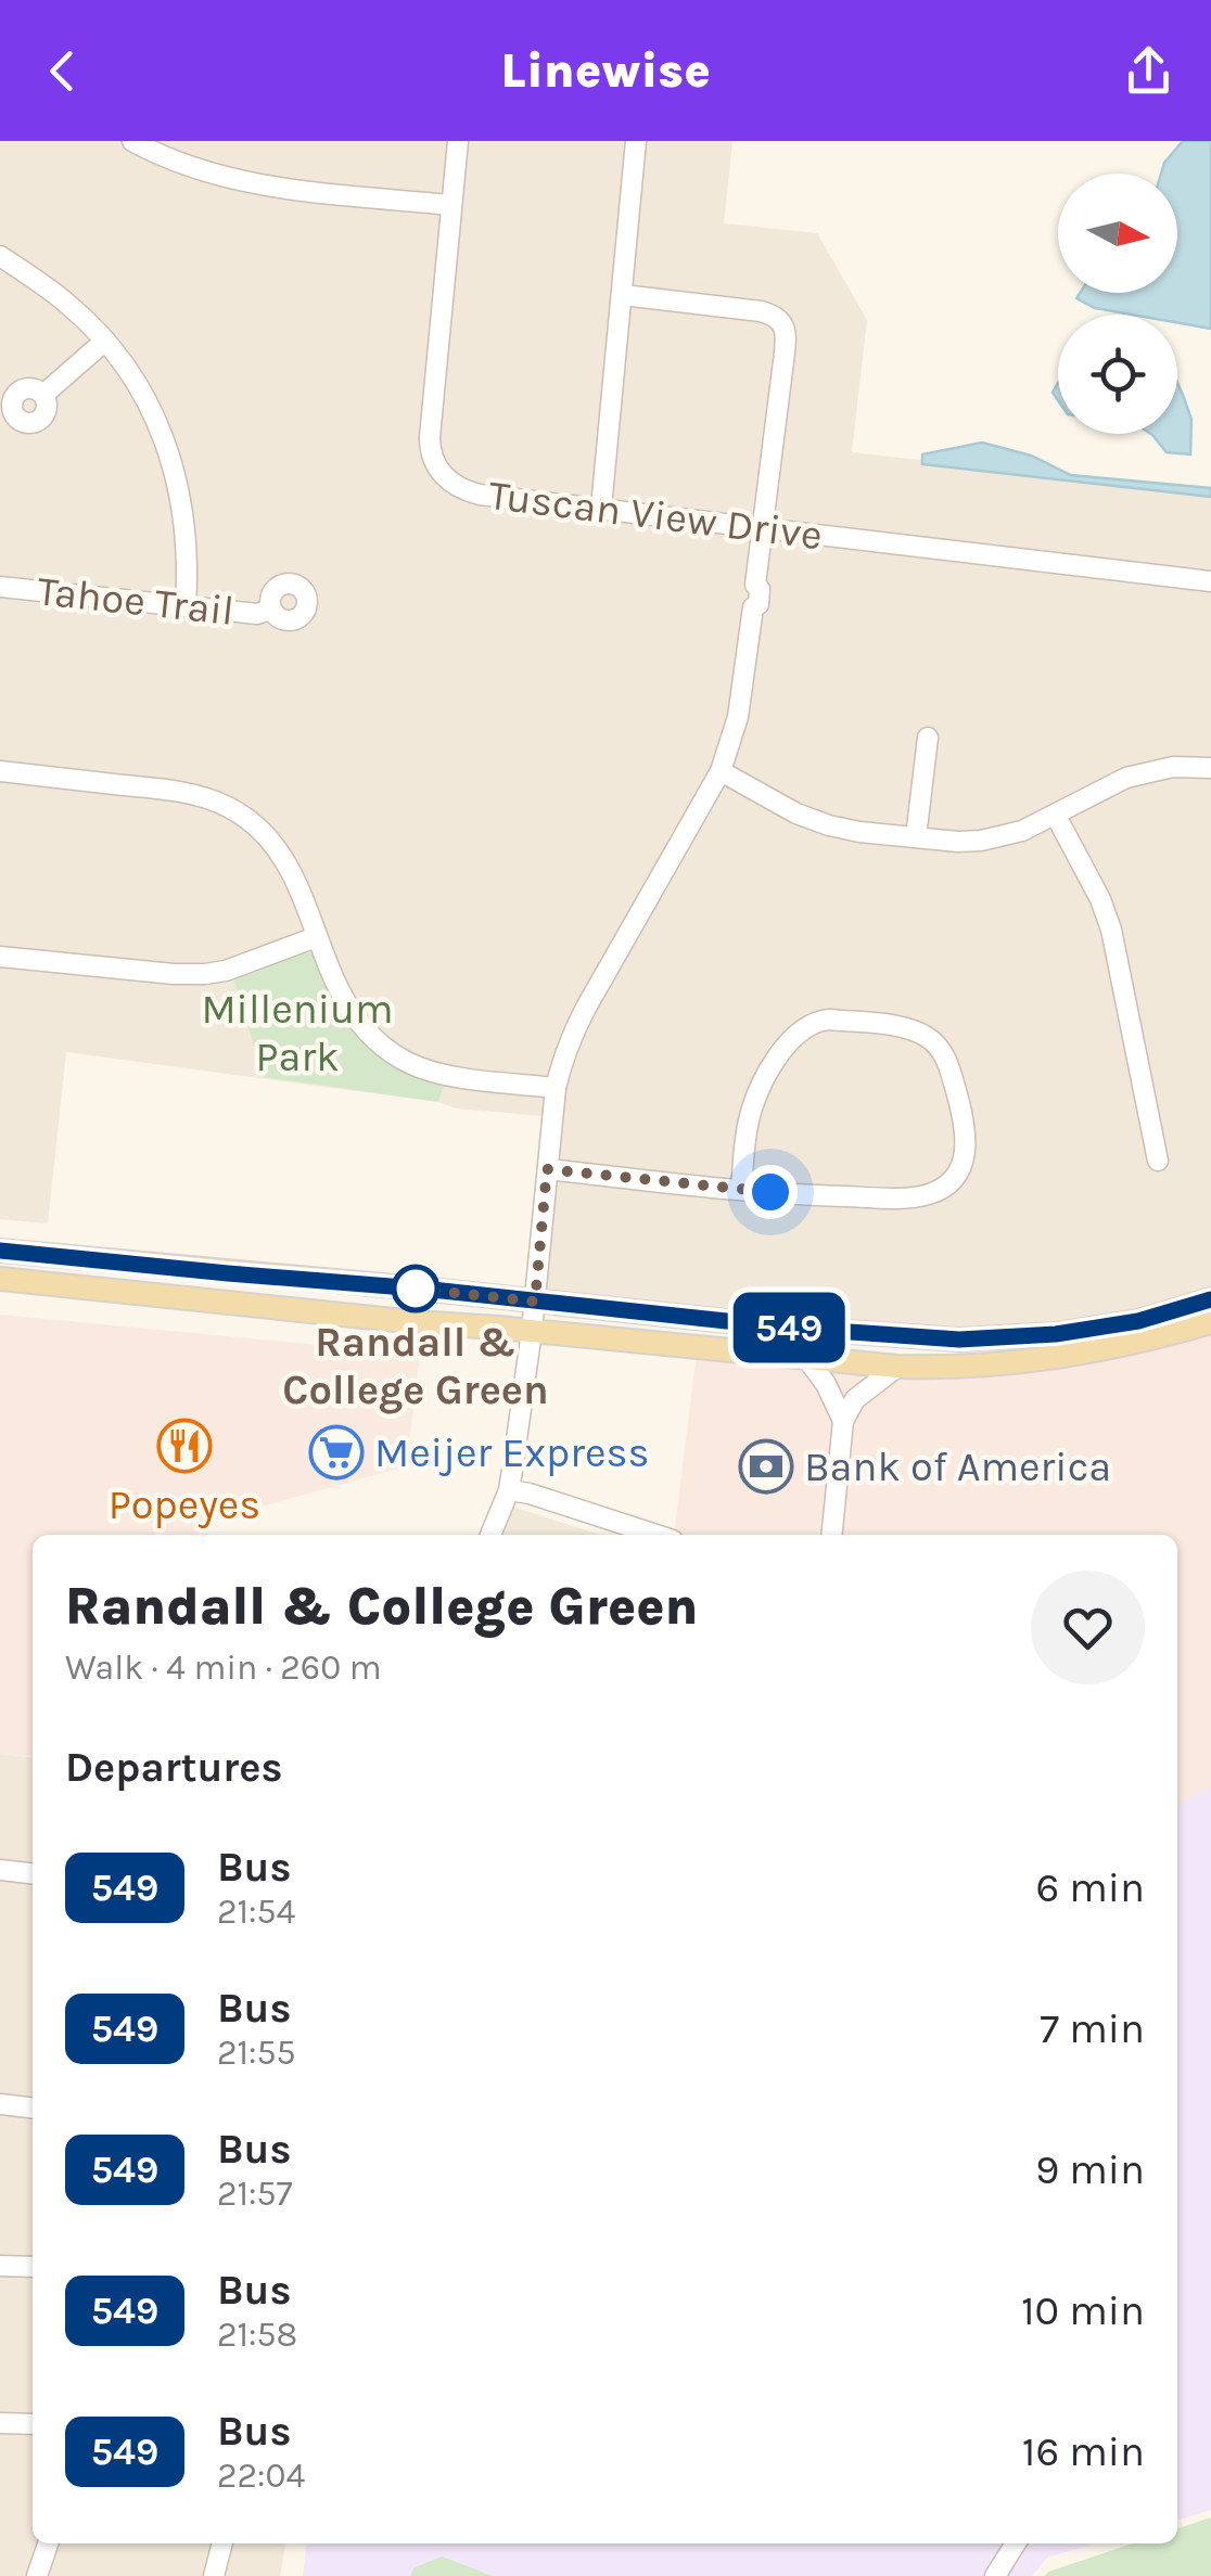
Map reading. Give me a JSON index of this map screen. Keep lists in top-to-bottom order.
{
  "streets": {
    "street": ["Tuscan View Drive", "Tahoe Trail"]
  },
  "parks": ["Millenium Park"],
  "places": {
    "other": ["Randall & College Green"],
    "restaurant": ["Popeyes"],
    "supermarket": ["Meijer Express"],
    "bank": ["Bank of America"]
  },
  "lines": ["bus line 549"],
  "north": "right",
  "page": {
    "header": "Linewise",
    "on_map": "549",
    "heading": [
      ["Randall & College Green", "Walk · 4 min · 260 m"],
      "Departures"
    ],
    "list": [
      {
        "mark": "549",
        "name": "Bus",
        "note": "21:54",
        "value": "6 min"
      },
      {
        "mark": "549",
        "name": "Bus",
        "note": "21:55",
        "value": "7 min"
      },
      {
        "mark": "549",
        "name": "Bus",
        "note": "21:57",
        "value": "9 min"
      },
      {
        "mark": "549",
        "name": "Bus",
        "note": "21:58",
        "value": "10 min"
      },
      {
        "mark": "549",
        "name": "Bus",
        "note": "22:04",
        "value": "16 min"
      }
    ]
  }
}
